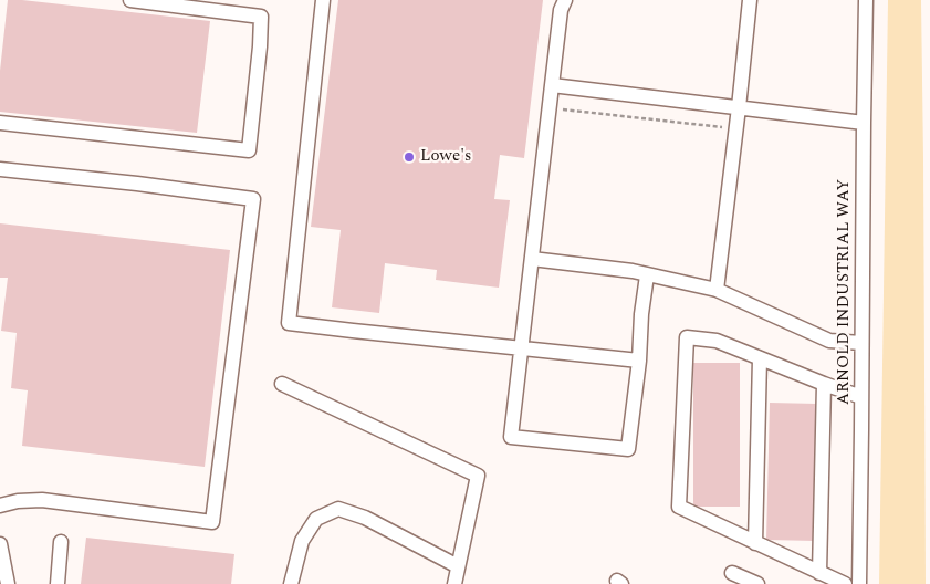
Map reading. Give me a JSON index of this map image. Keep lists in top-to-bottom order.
{
  "streets": {
    "street": ["ARNOLD INDUSTRIAL WAY"]
  },
  "places": ["Lowe's"]
}
